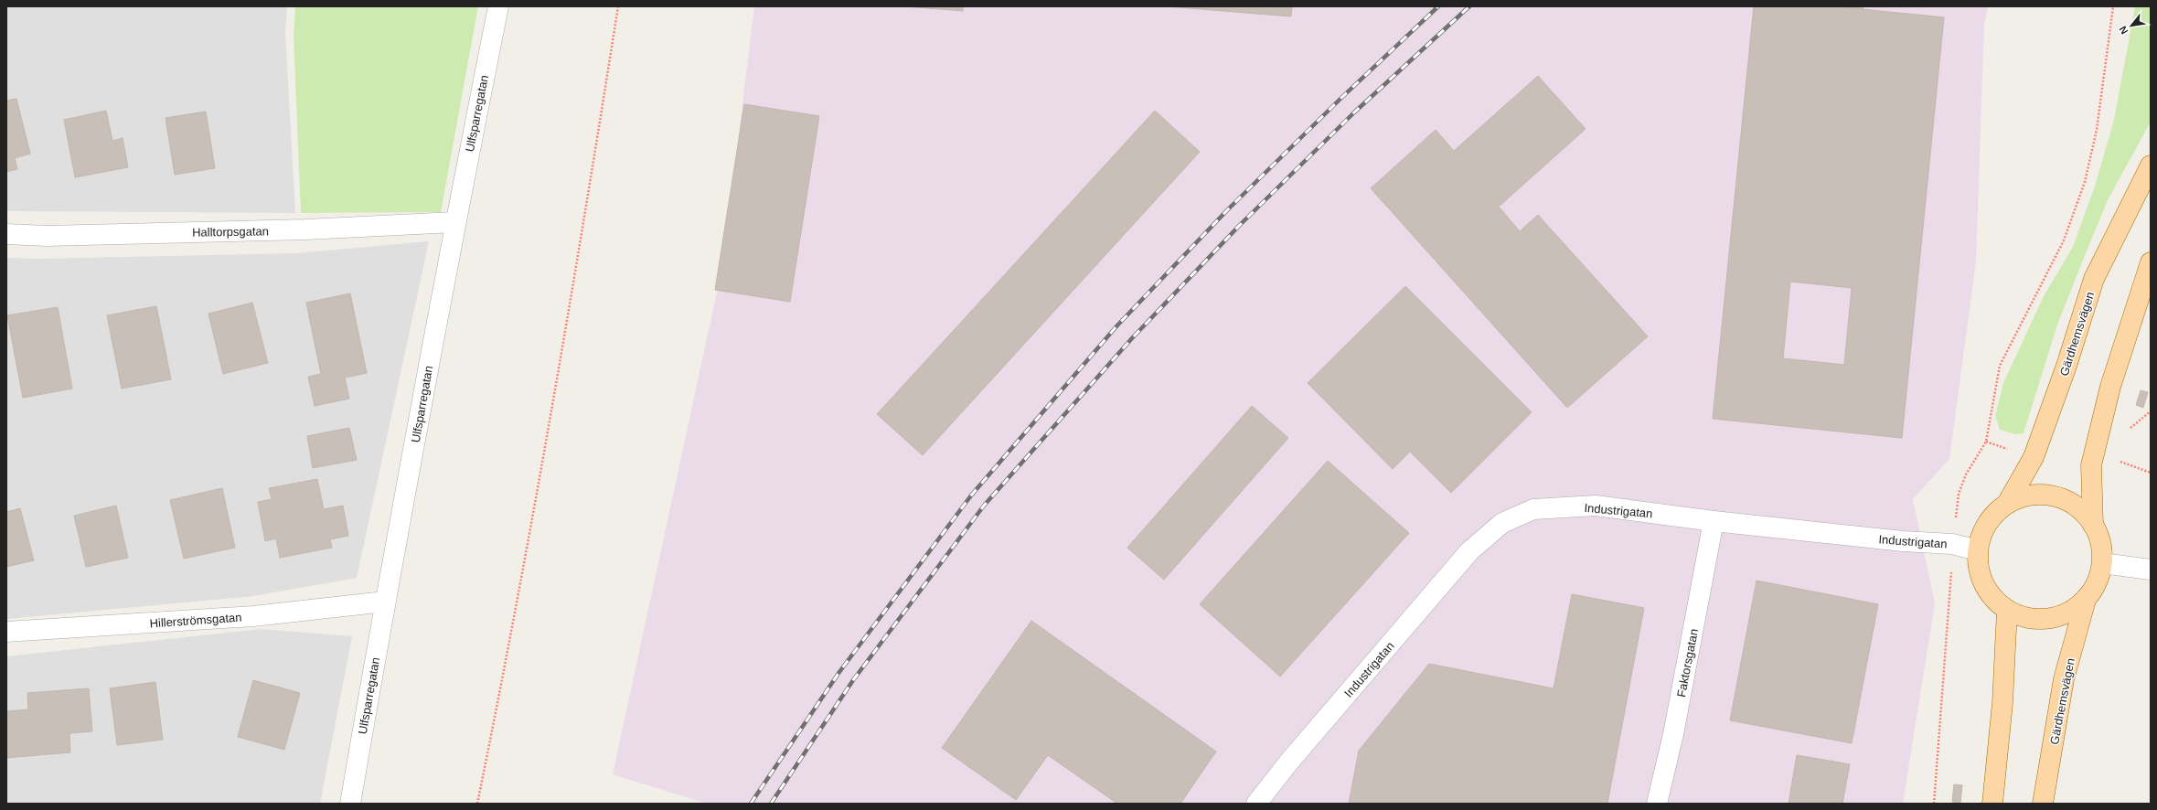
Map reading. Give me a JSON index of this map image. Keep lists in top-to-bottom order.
{
  "streets": {
    "main road": ["Gärdhemsvägen"],
    "street": [
      "Ulfsparregatan",
      "Halltorpsgatan",
      "Industrigatan",
      "Hillerströmsgatan",
      "Faktorsgatan"
    ]
  },
  "crossings": [
    ["Ulfsparregatan", "Halltorpsgatan"],
    ["Ulfsparregatan", "Hillerströmsgatan"],
    ["Gärdhemsvägen", "Industrigatan"],
    ["Industrigatan", "Faktorsgatan"]
  ],
  "north": "bottom left"
}
